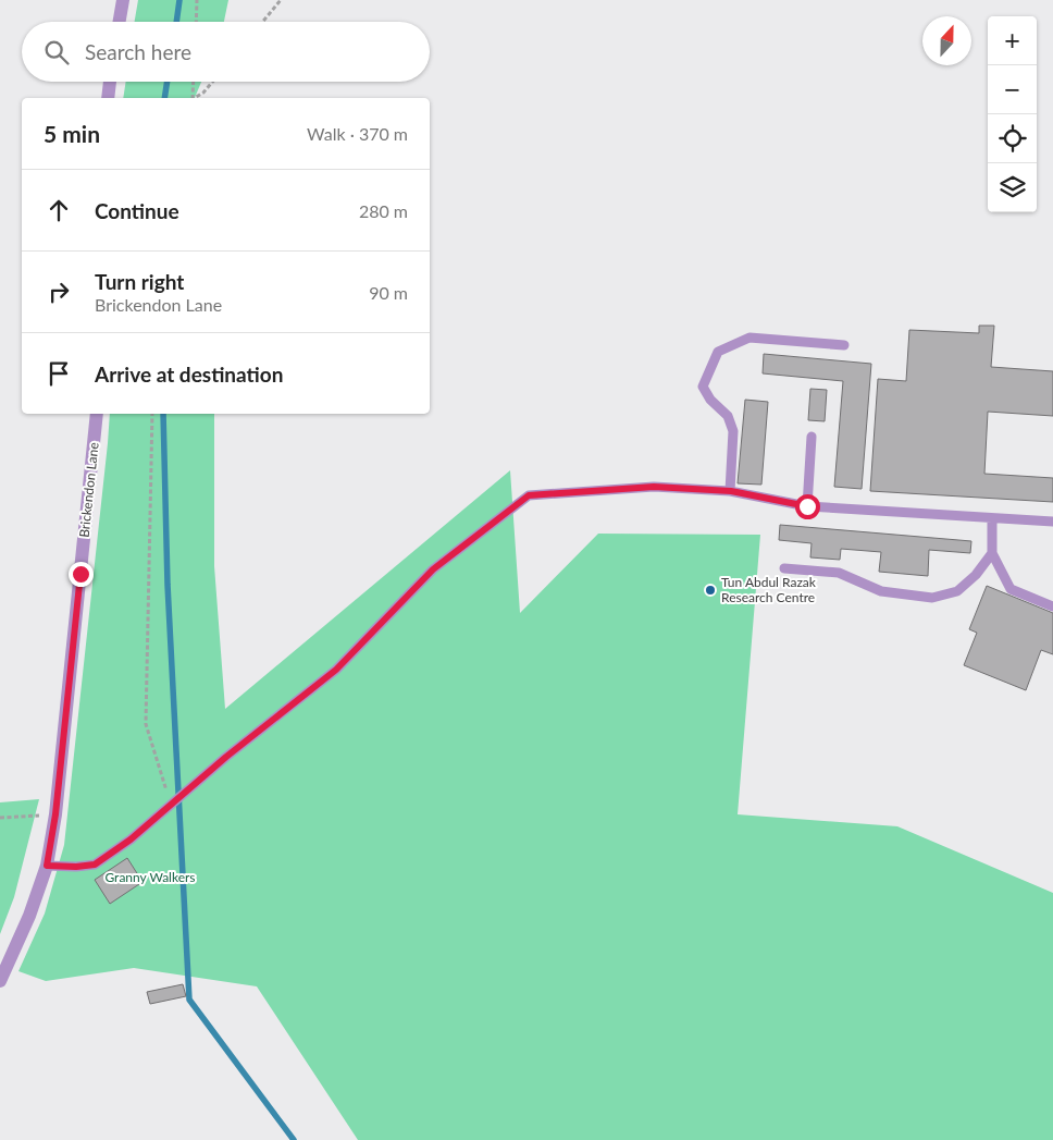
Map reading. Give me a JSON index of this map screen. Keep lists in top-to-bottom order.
{
  "streets": {
    "street": ["Brickendon Lane"]
  },
  "parks": ["Granny Walkers"],
  "places": ["Tun Abdul Razak Research Centre"],
  "north": "top",
  "page": {
    "map_buttons": ["+", "−"],
    "search": "Search here",
    "heading": ["5 min", "Walk · 370 m"],
    "list": [
      ["Continue", "280 m"],
      ["Turn right", "Brickendon Lane", "90 m"],
      "Arrive at destination"
    ]
  }
}
